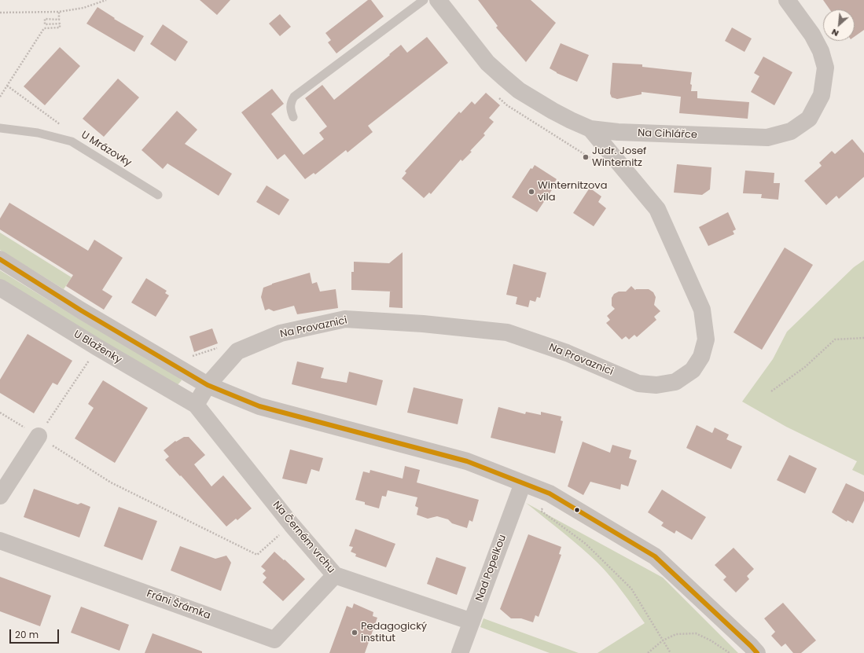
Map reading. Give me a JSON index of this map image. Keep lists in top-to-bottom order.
{
  "streets": {
    "street": [
      "Na Cihlářce",
      "Na Provaznici",
      "U Blaženky",
      "Na Černém vrchu",
      "Nad Popelkou",
      "Fráni Šrámka"
    ],
    "lane": ["U Mrázovky"]
  },
  "crossings": [
    ["Na Cihlářce", "Na Provaznici"],
    ["U Blaženky", "Na Černém vrchu"],
    ["Na Černém vrchu", "Nad Popelkou"],
    ["Na Černém vrchu", "Fráni Šrámka"]
  ],
  "places": ["Judr. Josef Winternitz", "Winternitzova vila", "Pedagogický institut"],
  "scale_bar": "20 m",
  "north": "bottom left"
}
